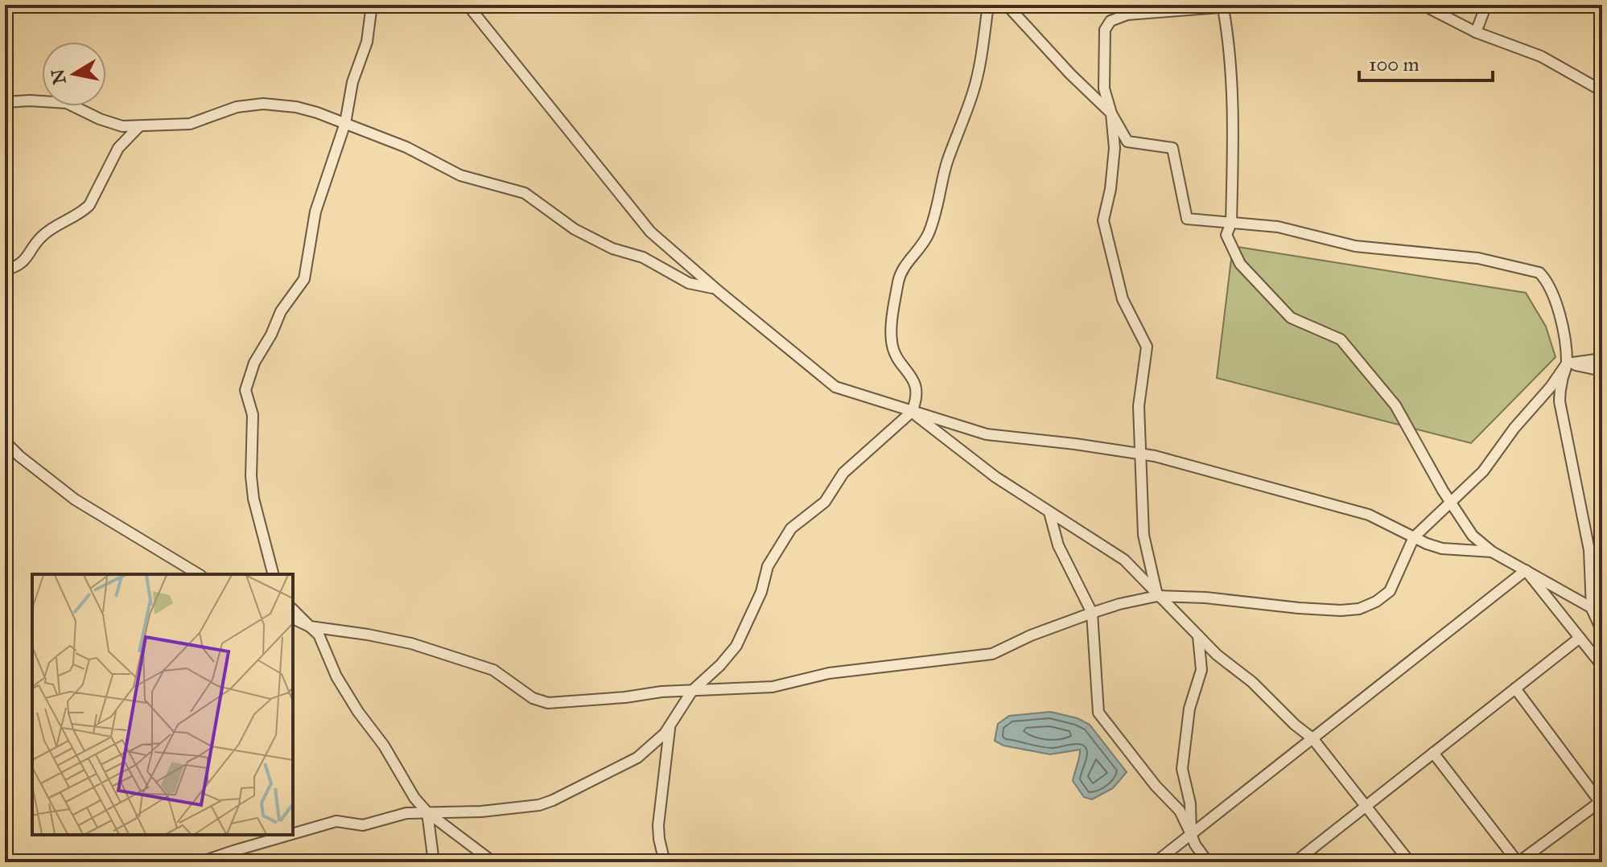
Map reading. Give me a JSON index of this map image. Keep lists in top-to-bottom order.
{
  "scale_bar": "100 m",
  "north": "left"
}
